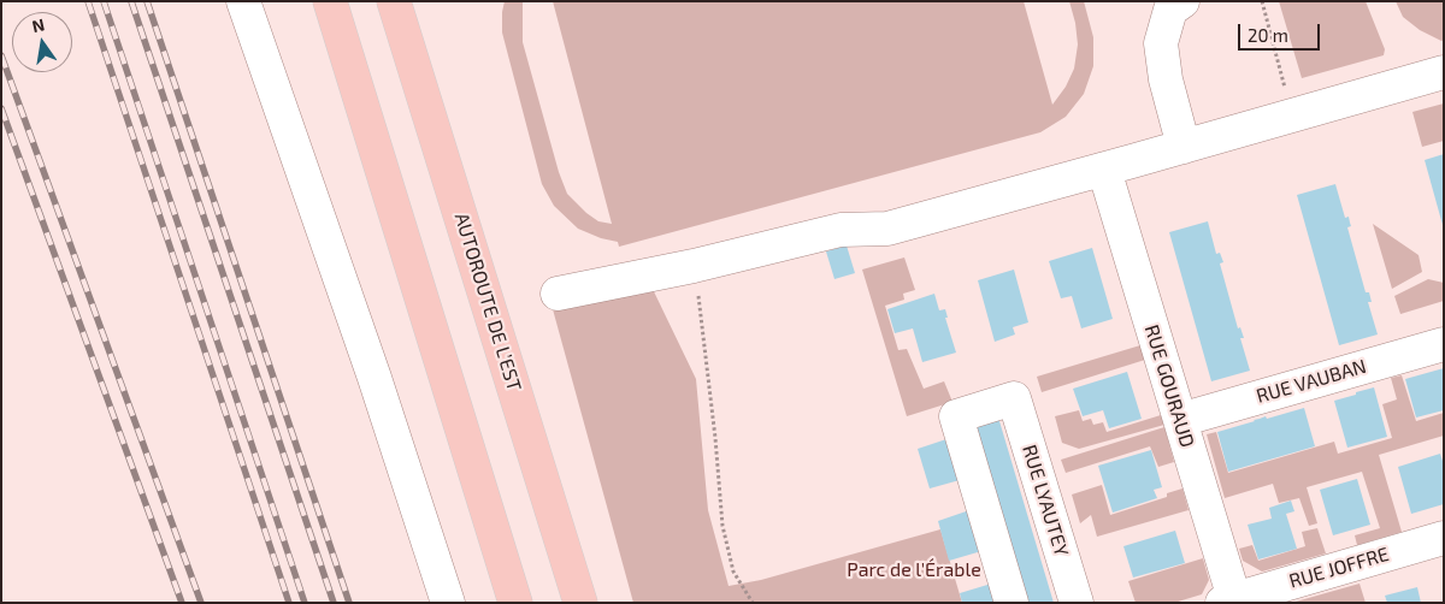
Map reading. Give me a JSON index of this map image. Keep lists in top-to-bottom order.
{
  "streets": {
    "highway": ["AUTOROUTE DE L’EST"],
    "street": [
      "RUE VAUBAN",
      "RUE GOURAUD",
      "RUE LYAUTEY",
      "RUE JOFFRE"
    ]
  },
  "crossings": [
    ["RUE VAUBAN", "RUE GOURAUD"],
    ["RUE GOURAUD", "RUE JOFFRE"]
  ],
  "parks": ["Parc de l'Érable"],
  "scale_bar": "20 m",
  "north": "top"
}
